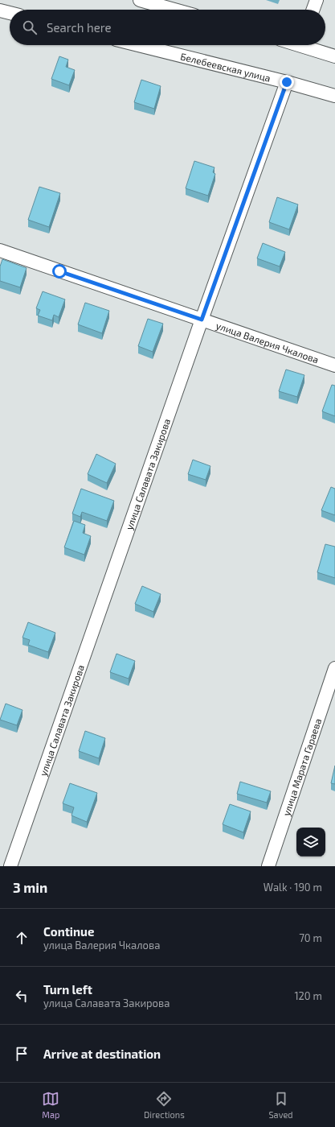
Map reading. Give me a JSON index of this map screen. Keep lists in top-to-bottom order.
{
  "streets": {
    "street": [
      "Белебеевская улица",
      "улица Валерия Чкалова",
      "улица Салавата Закирова",
      "улица Марата Гараева"
    ]
  },
  "crossings": [
    ["Белебеевская улица", "улица Салавата Закирова"],
    ["улица Валерия Чкалова", "улица Салавата Закирова"]
  ],
  "page": {
    "search": "Search here",
    "heading": ["3 min", "Walk · 190 m"],
    "list": [
      ["Continue", "улица Валерия Чкалова", "70 m"],
      ["Turn left", "улица Салавата Закирова", "120 m"],
      "Arrive at destination"
    ],
    "nav": ["Map", "Directions", "Saved"]
  }
}
